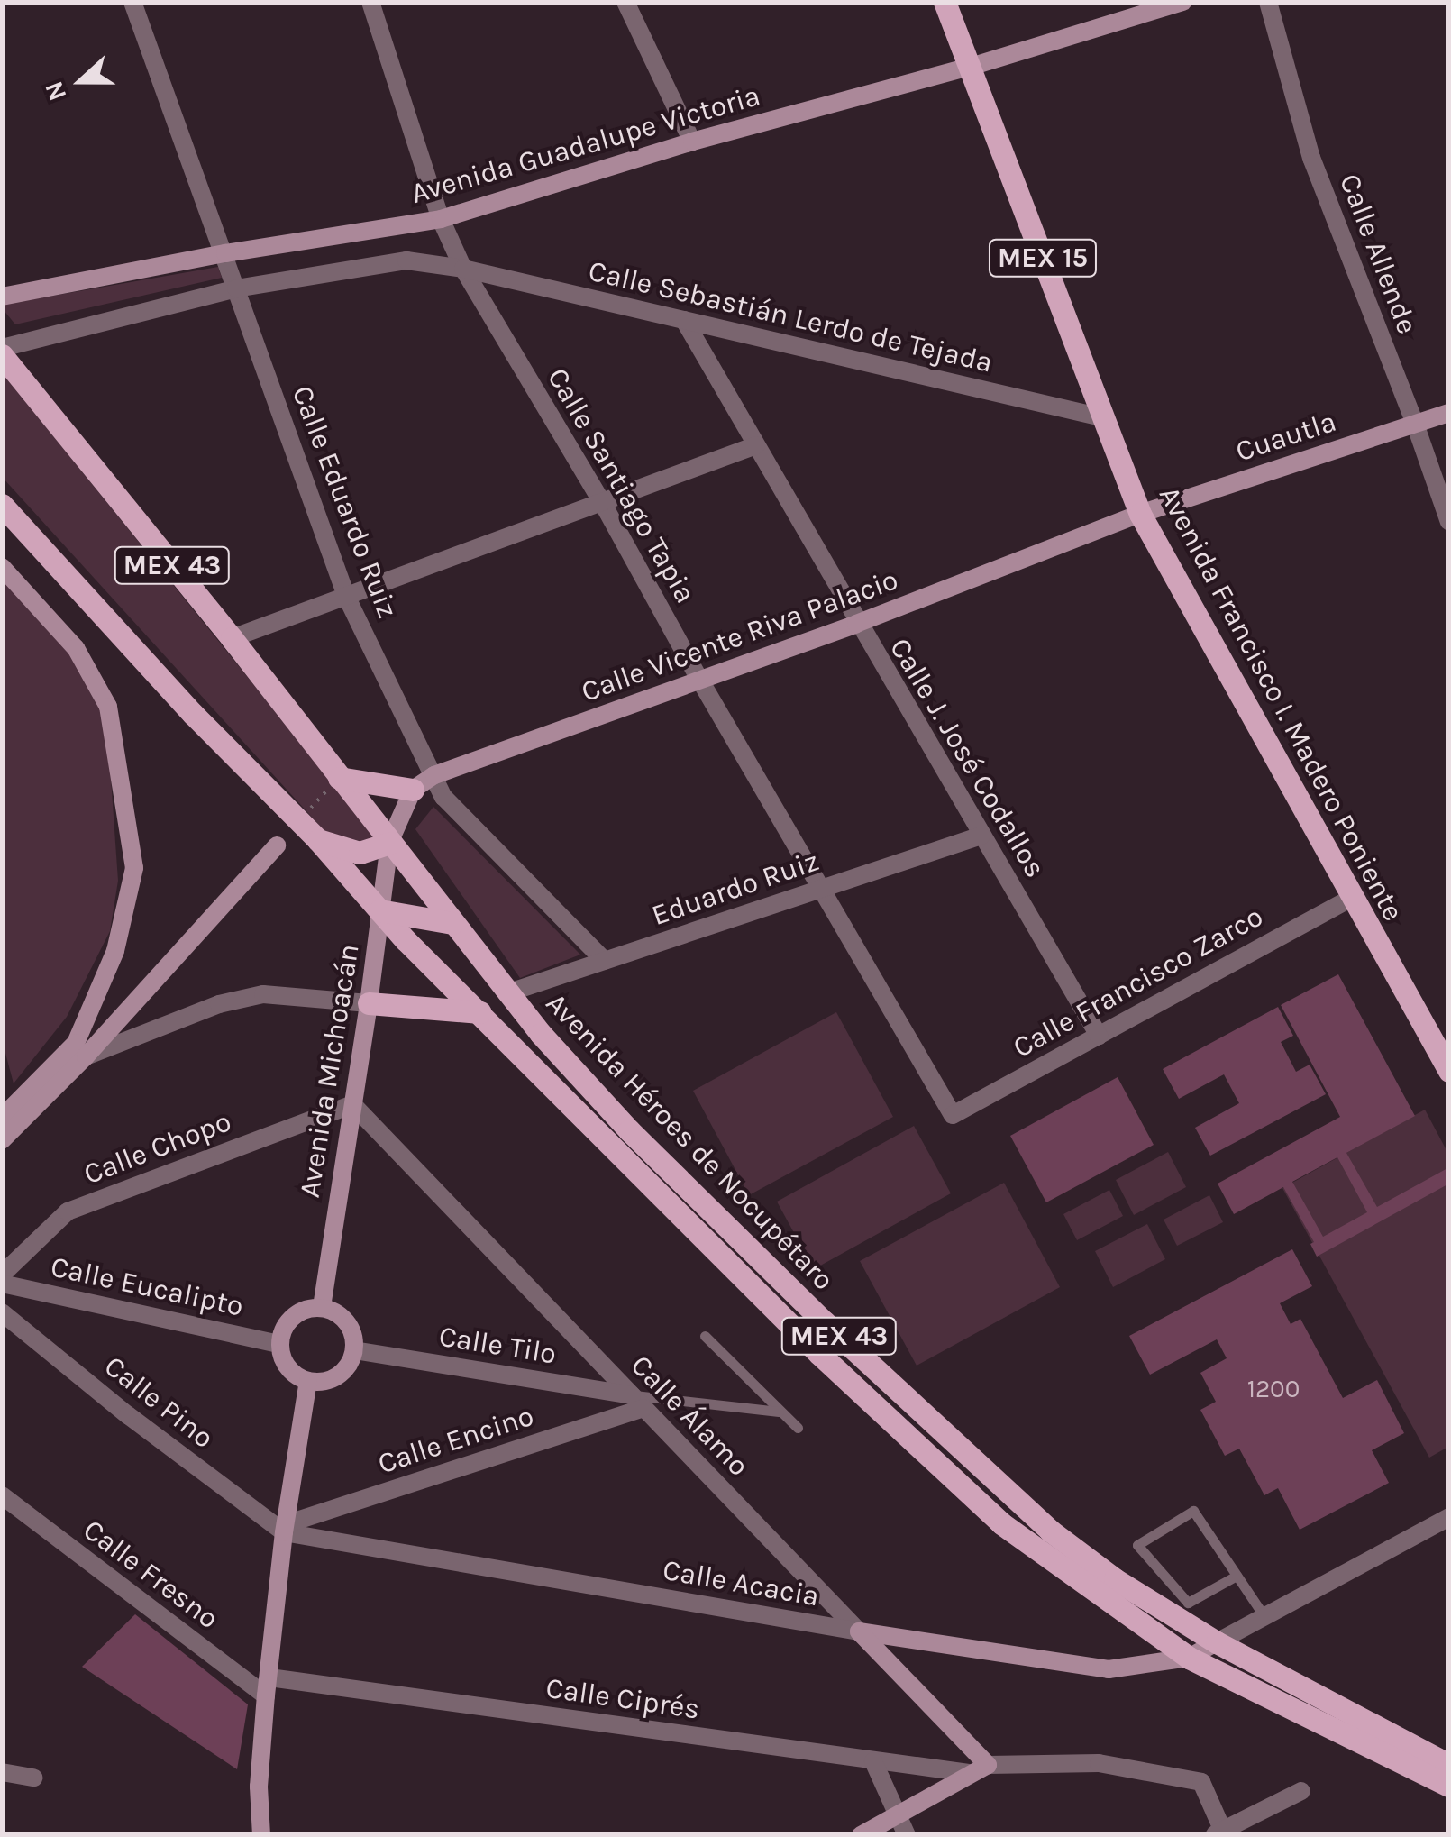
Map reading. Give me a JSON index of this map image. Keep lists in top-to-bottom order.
{
  "streets": {
    "main road": [
      "MEX 15",
      "MEX 43",
      "Avenida Francisco I. Madero Poniente",
      "Avenida Héroes de Nocupétaro"
    ],
    "street": [
      "Avenida Guadalupe Victoria",
      "Calle Allende",
      "Calle Sebastián Lerdo de Tejada",
      "Cuautla",
      "Calle Santiago Tapia",
      "Calle Eduardo Ruiz",
      "Calle Vicente Riva Palacio",
      "Calle J. José Codallos",
      "Eduardo Ruiz",
      "Calle Francisco Zarco",
      "Avenida Michoacán",
      "Calle Chopo",
      "Calle Eucalipto",
      "Calle Tilo",
      "Calle Pino",
      "Calle Álamo",
      "Calle Encino",
      "Calle Fresno",
      "Calle Acacia",
      "Calle Ciprés"
    ]
  },
  "crossings": [
    ["Avenida Guadalupe Victoria", "Calle Santiago Tapia"],
    ["Avenida Guadalupe Victoria", "Calle Eduardo Ruiz"],
    ["Avenida Guadalupe Victoria", "Avenida Francisco I. Madero Poniente"],
    ["Calle Allende", "Cuautla"],
    ["Calle Sebastián Lerdo de Tejada", "Calle Santiago Tapia"],
    ["Calle Sebastián Lerdo de Tejada", "Avenida Francisco I. Madero Poniente"],
    ["Calle Sebastián Lerdo de Tejada", "Calle J. José Codallos"],
    ["Cuautla", "Calle Vicente Riva Palacio"],
    ["Cuautla", "Avenida Francisco I. Madero Poniente"],
    ["Calle Santiago Tapia", "Calle Vicente Riva Palacio"],
    ["Calle Santiago Tapia", "Eduardo Ruiz"],
    ["Calle Santiago Tapia", "Calle Francisco Zarco"],
    ["Calle Eduardo Ruiz", "Calle Vicente Riva Palacio"],
    ["Calle Eduardo Ruiz", "Eduardo Ruiz"],
    ["Calle Vicente Riva Palacio", "Avenida Francisco I. Madero Poniente"],
    ["Calle Vicente Riva Palacio", "Calle J. José Codallos"],
    ["Avenida Francisco I. Madero Poniente", "Calle Francisco Zarco"],
    ["Calle J. José Codallos", "Eduardo Ruiz"],
    ["Calle J. José Codallos", "Calle Francisco Zarco"],
    ["Eduardo Ruiz", "Avenida Héroes de Nocupétaro"],
    ["Avenida Michoacán", "Avenida Héroes de Nocupétaro"],
    ["Avenida Michoacán", "Calle Chopo"],
    ["Avenida Michoacán", "Calle Eucalipto"],
    ["Avenida Michoacán", "Calle Tilo"],
    ["Avenida Michoacán", "Calle Álamo"],
    ["Avenida Héroes de Nocupétaro", "Calle Acacia"],
    ["Calle Chopo", "Calle Álamo"],
    ["Calle Eucalipto", "Calle Tilo"],
    ["Calle Tilo", "Calle Álamo"],
    ["Calle Tilo", "Calle Encino"],
    ["Calle Pino", "Calle Encino"],
    ["Calle Pino", "Calle Acacia"],
    ["Calle Álamo", "Calle Encino"],
    ["Calle Álamo", "Calle Acacia"],
    ["Calle Encino", "Calle Acacia"],
    ["Calle Fresno", "Calle Ciprés"]
  ],
  "house_numbers": ["1200"],
  "north": "left"
}
